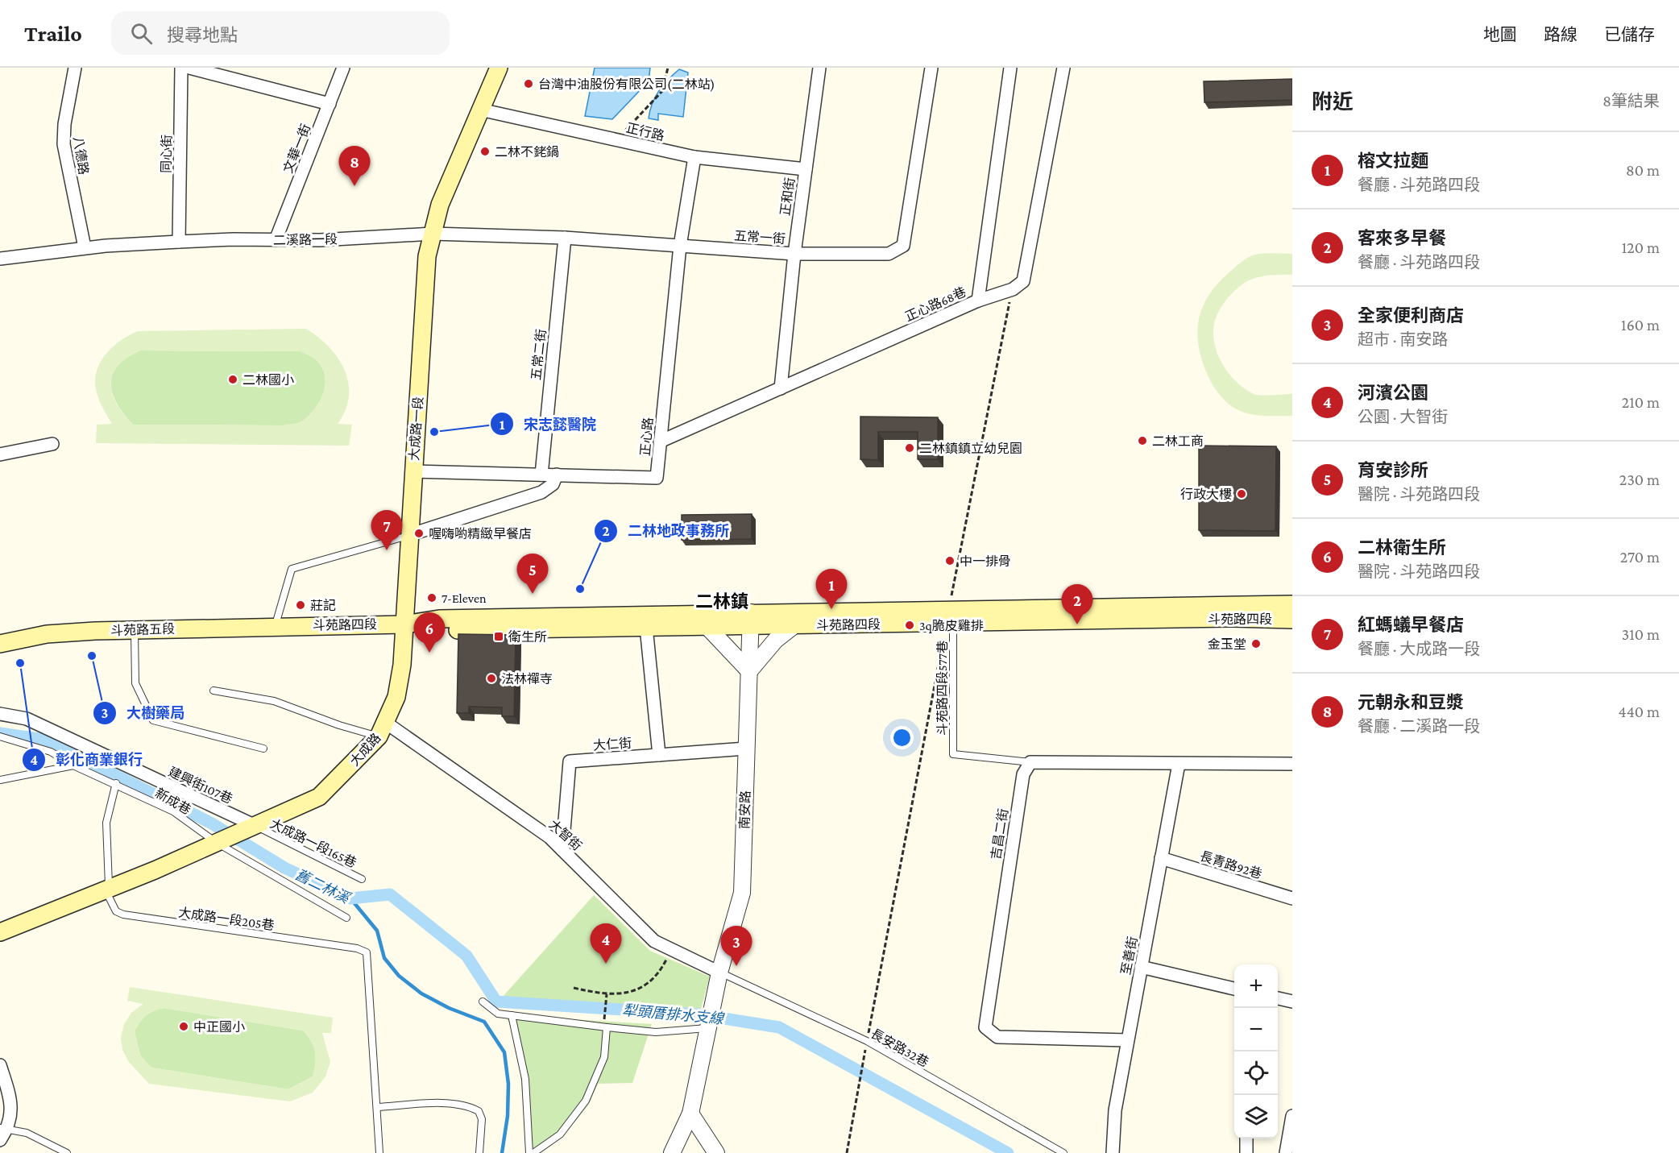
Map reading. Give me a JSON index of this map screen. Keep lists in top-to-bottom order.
{
  "streets": {
    "main road": [
      "大成路一段",
      "斗苑路四段",
      "斗苑路五段",
      "大成路"
    ],
    "street": [
      "正行路",
      "文華一街",
      "同心街",
      "八德路",
      "正和街",
      "五常一街",
      "二溪路一段",
      "正心路68巷",
      "五常二街",
      "正心路",
      "大仁街",
      "建興街107巷",
      "南安路",
      "吉昌二街",
      "大智街",
      "長青路92巷",
      "至善街"
    ],
    "lane": [
      "斗苑路四段577巷",
      "新成巷",
      "大成路一段165巷",
      "大成路一段205巷",
      "長安路32巷"
    ]
  },
  "crossings": [
    ["正行路", "正和街"],
    ["正行路", "正心路"],
    ["文華一街", "二溪路一段"],
    ["同心街", "二溪路一段"],
    ["八德路", "二溪路一段"],
    ["正和街", "五常一街"],
    ["正和街", "正心路68巷"],
    ["五常一街", "二溪路一段"],
    ["五常一街", "五常二街"],
    ["五常一街", "大成路一段"],
    ["五常一街", "正心路"],
    ["二溪路一段", "大成路一段"],
    ["正心路68巷", "正心路"],
    ["五常二街", "正心路"],
    ["大成路一段", "正心路"],
    ["大成路一段", "斗苑路四段"],
    ["大成路一段", "大成路"],
    ["斗苑路四段", "斗苑路五段"],
    ["斗苑路四段", "斗苑路四段577巷"],
    ["斗苑路四段", "大成路"],
    ["斗苑路四段", "南安路"],
    ["斗苑路四段577巷", "吉昌二街"],
    ["大仁街", "南安路"],
    ["大仁街", "大智街"],
    ["大成路", "建興街107巷"],
    ["大成路", "新成巷"],
    ["大成路", "大智街"],
    ["大成路", "大成路一段165巷"],
    ["建興街107巷", "大成路一段165巷"],
    ["南安路", "大智街"],
    ["南安路", "長安路32巷"],
    ["吉昌二街", "至善街"],
    ["大智街", "長安路32巷"],
    ["長青路92巷", "至善街"]
  ],
  "districts": ["二林鎮"],
  "water": ["舊二林溪", "犁頭厝排水支線"],
  "places": {
    "other": [
      "台灣中油股份有限公司(二林站)",
      "二林不銠鍋",
      "二林國小",
      "宋志懿醫院",
      "二林工商",
      "二林鎮鎮立幼兒園",
      "行政大樓",
      "喔嗨喲精緻早餐店",
      "中一排骨",
      "二林地政事務所",
      "7-Eleven",
      "莊記",
      "3q脆皮雞排",
      "金玉堂",
      "大樹藥局",
      "彰化商業銀行",
      "法林禪寺",
      "中正國小"
    ],
    "transit": ["衛生所"]
  },
  "page": {
    "header": "Trailo",
    "search": "搜尋地點",
    "nav": ["地圖", "路線", "已儲存"],
    "heading": ["附近", "8筆結果"],
    "list": [
      {
        "mark": "1",
        "name": "榕文拉麵",
        "note": "餐廳 · 斗苑路四段",
        "value": "80 m"
      },
      {
        "mark": "2",
        "name": "客來多早餐",
        "note": "餐廳 · 斗苑路四段",
        "value": "120 m"
      },
      {
        "mark": "3",
        "name": "全家便利商店",
        "note": "超市 · 南安路",
        "value": "160 m"
      },
      {
        "mark": "4",
        "name": "河濱公園",
        "note": "公園 · 大智街",
        "value": "210 m"
      },
      {
        "mark": "5",
        "name": "育安診所",
        "note": "醫院 · 斗苑路四段",
        "value": "230 m"
      },
      {
        "mark": "6",
        "name": "二林衛生所",
        "note": "醫院 · 斗苑路四段",
        "value": "270 m"
      },
      {
        "mark": "7",
        "name": "紅螞蟻早餐店",
        "note": "餐廳 · 大成路一段",
        "value": "310 m"
      },
      {
        "mark": "8",
        "name": "元朝永和豆漿",
        "note": "餐廳 · 二溪路一段",
        "value": "440 m"
      }
    ],
    "pins": [
      "8",
      "7",
      "5",
      "1",
      "2",
      "6",
      "4",
      "3"
    ],
    "map_buttons": ["+", "−"]
  }
}
